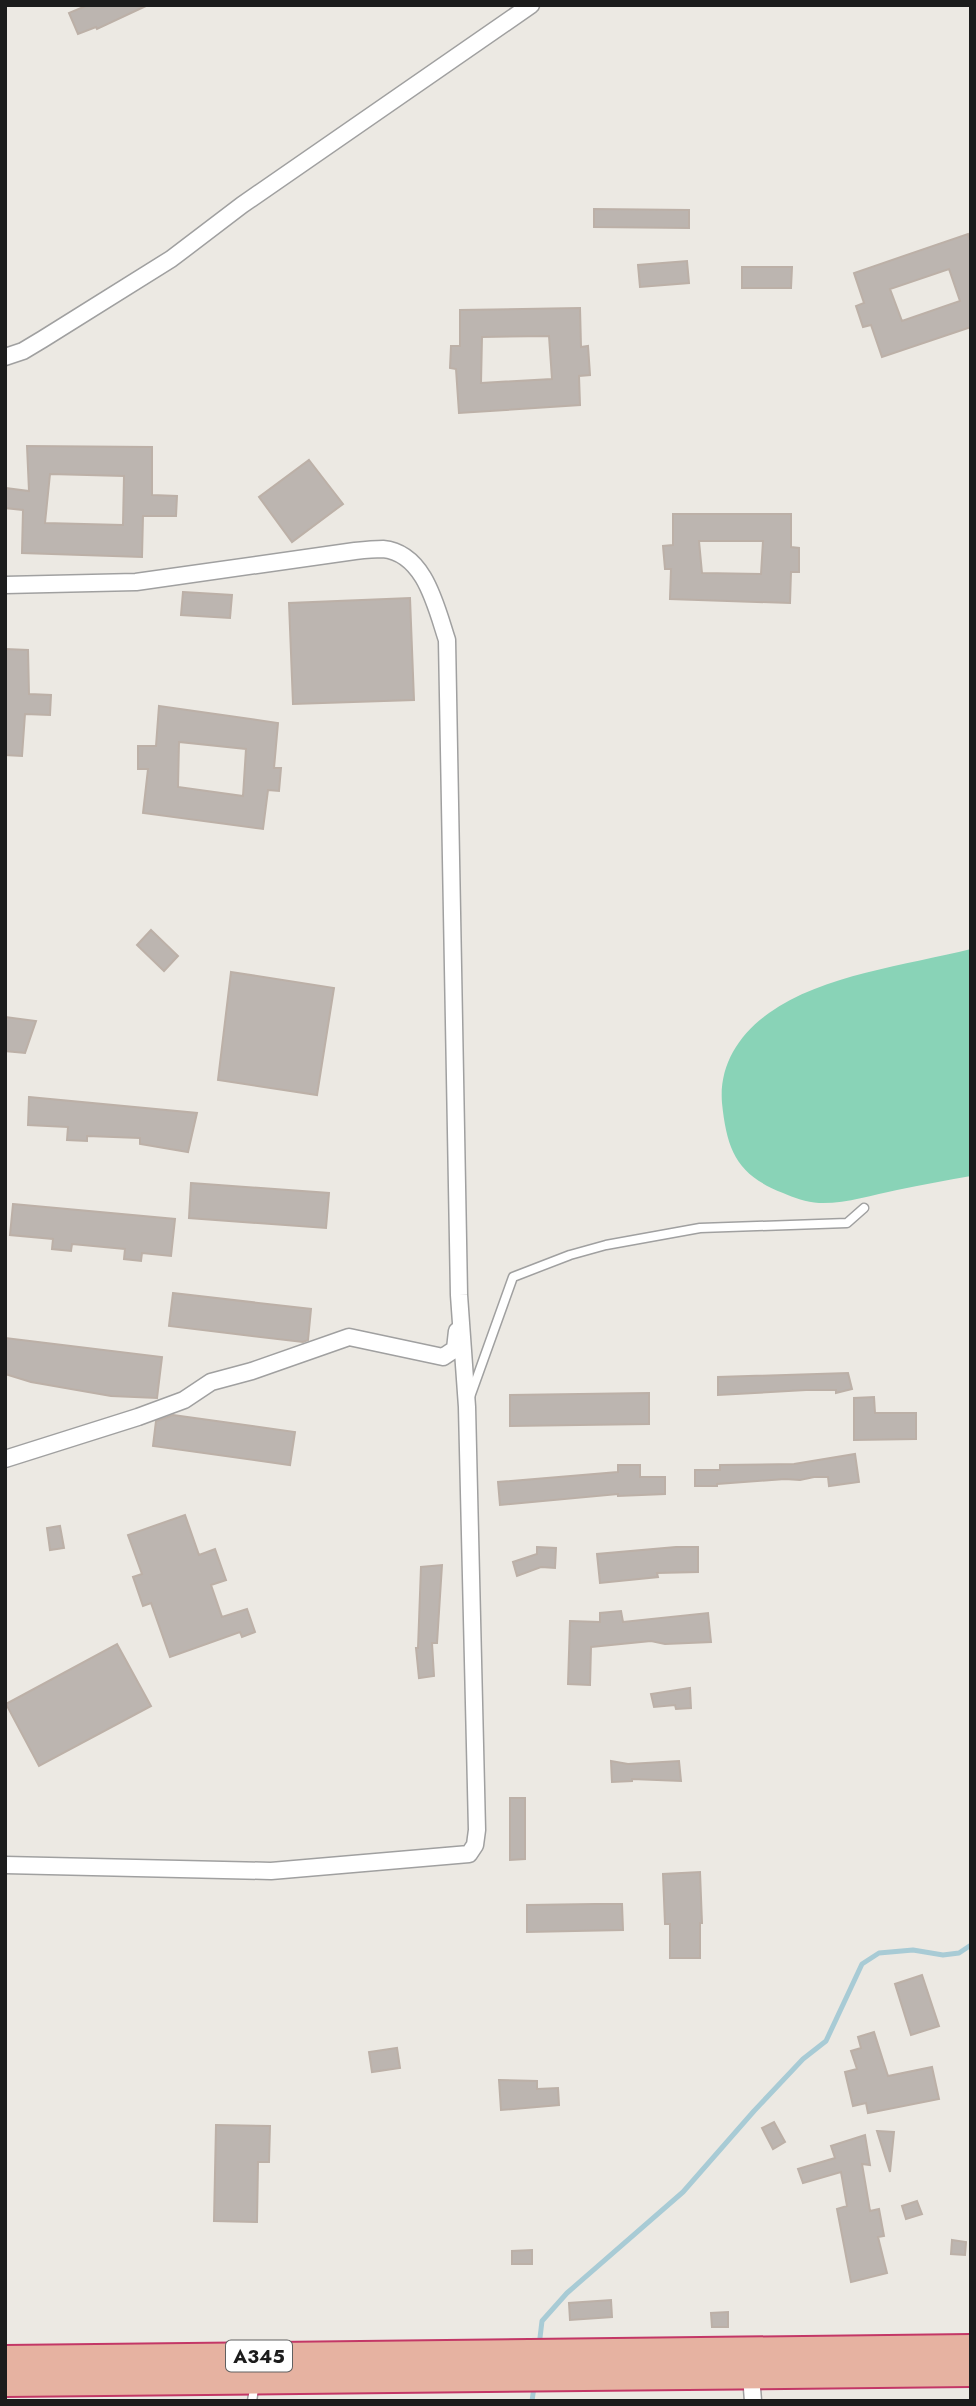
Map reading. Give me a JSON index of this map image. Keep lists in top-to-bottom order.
{
  "streets": {
    "highway": ["A345"]
  }
}
